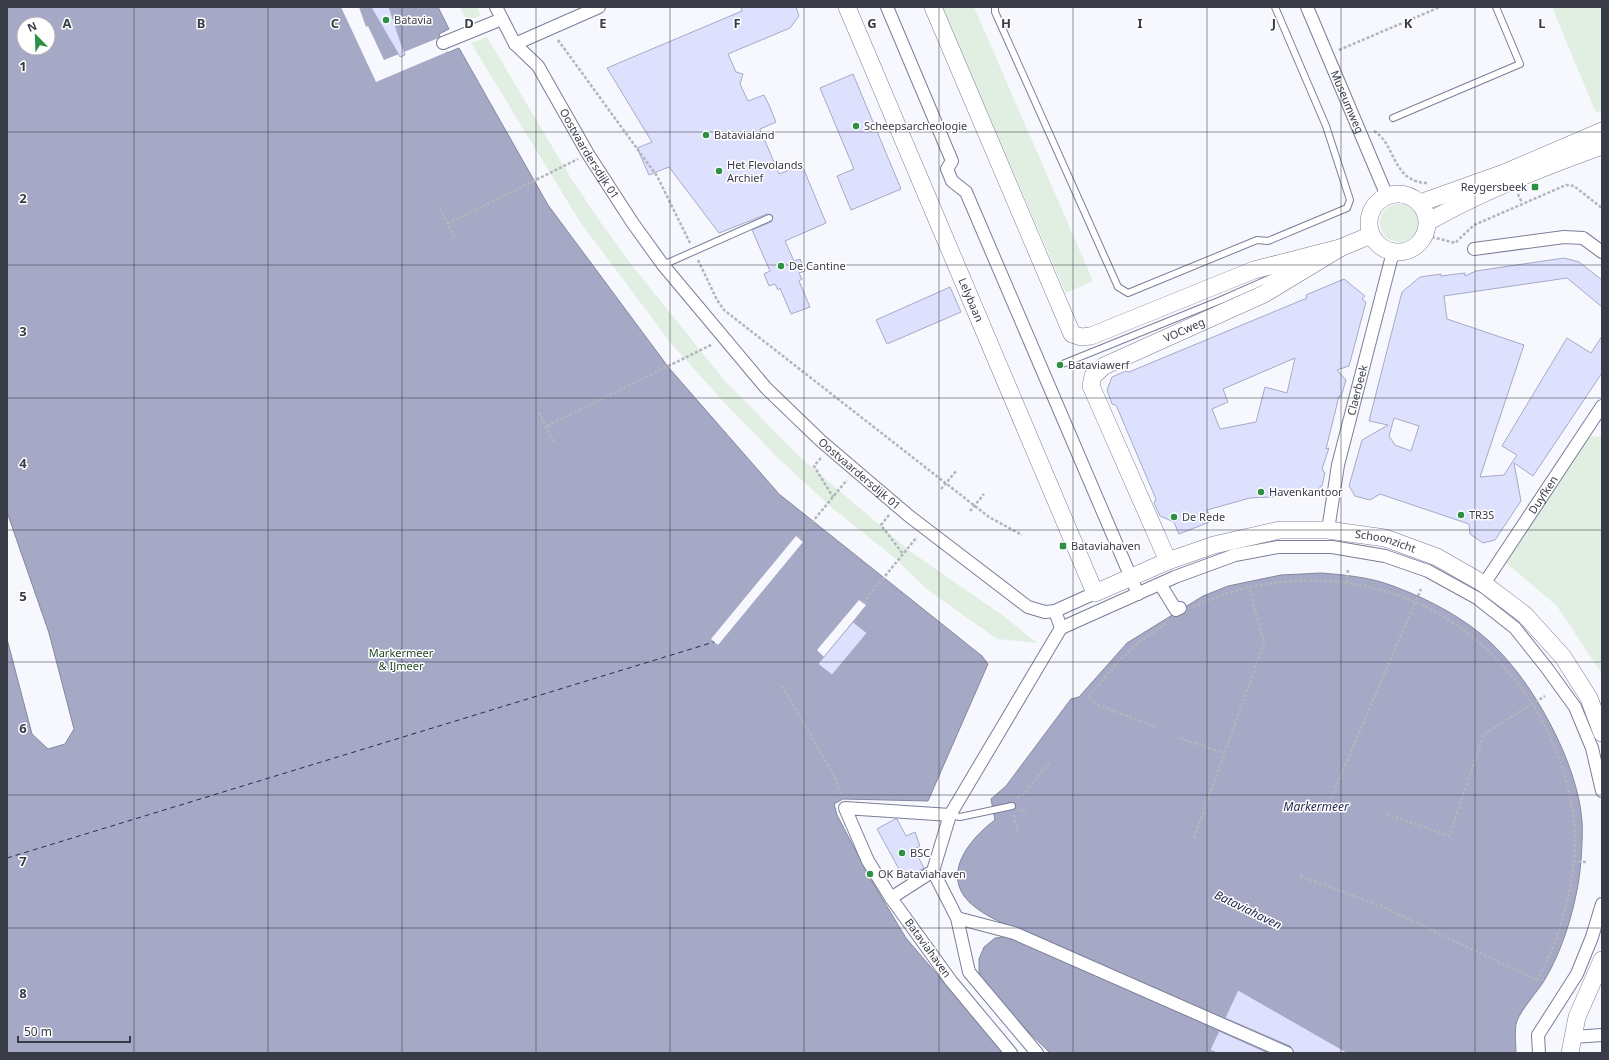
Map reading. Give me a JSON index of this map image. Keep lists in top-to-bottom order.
{
  "streets": {
    "street": [
      "Museumweg",
      "Oostvaardersdijk 01",
      "Lelybaan",
      "VOCweg",
      "Claerbeek",
      "Duyfken",
      "Schoonzicht",
      "Bataviahaven"
    ]
  },
  "crossings": [
    ["Museumweg", "VOCweg"],
    ["Museumweg", "Claerbeek"],
    ["Oostvaardersdijk 01", "Lelybaan"],
    ["Oostvaardersdijk 01", "Schoonzicht"],
    ["Lelybaan", "Schoonzicht"],
    ["VOCweg", "Claerbeek"],
    ["VOCweg", "Schoonzicht"],
    ["Claerbeek", "Schoonzicht"],
    ["Duyfken", "Schoonzicht"]
  ],
  "water": ["Markermeer", "Bataviahaven"],
  "parks": ["Markermeer & IJmeer"],
  "places": {
    "other": [
      "Batavia",
      "Scheepsarcheologie",
      "Batavialand",
      "Het Flevolands Archief",
      "De Cantine",
      "Bataviawerf",
      "Havenkantoor",
      "TR3S",
      "De Rede",
      "BSC",
      "OK Bataviahaven"
    ],
    "transit": ["Reygersbeek", "Bataviahaven"]
  },
  "scale_bar": "50 m",
  "north": "top left",
  "grid": {
    "columns": [
      "A",
      "B",
      "C",
      "D",
      "E",
      "F",
      "G",
      "H",
      "I",
      "J",
      "K",
      "L"
    ],
    "rows": [
      "1",
      "2",
      "3",
      "4",
      "5",
      "6",
      "7",
      "8"
    ]
  }
}
